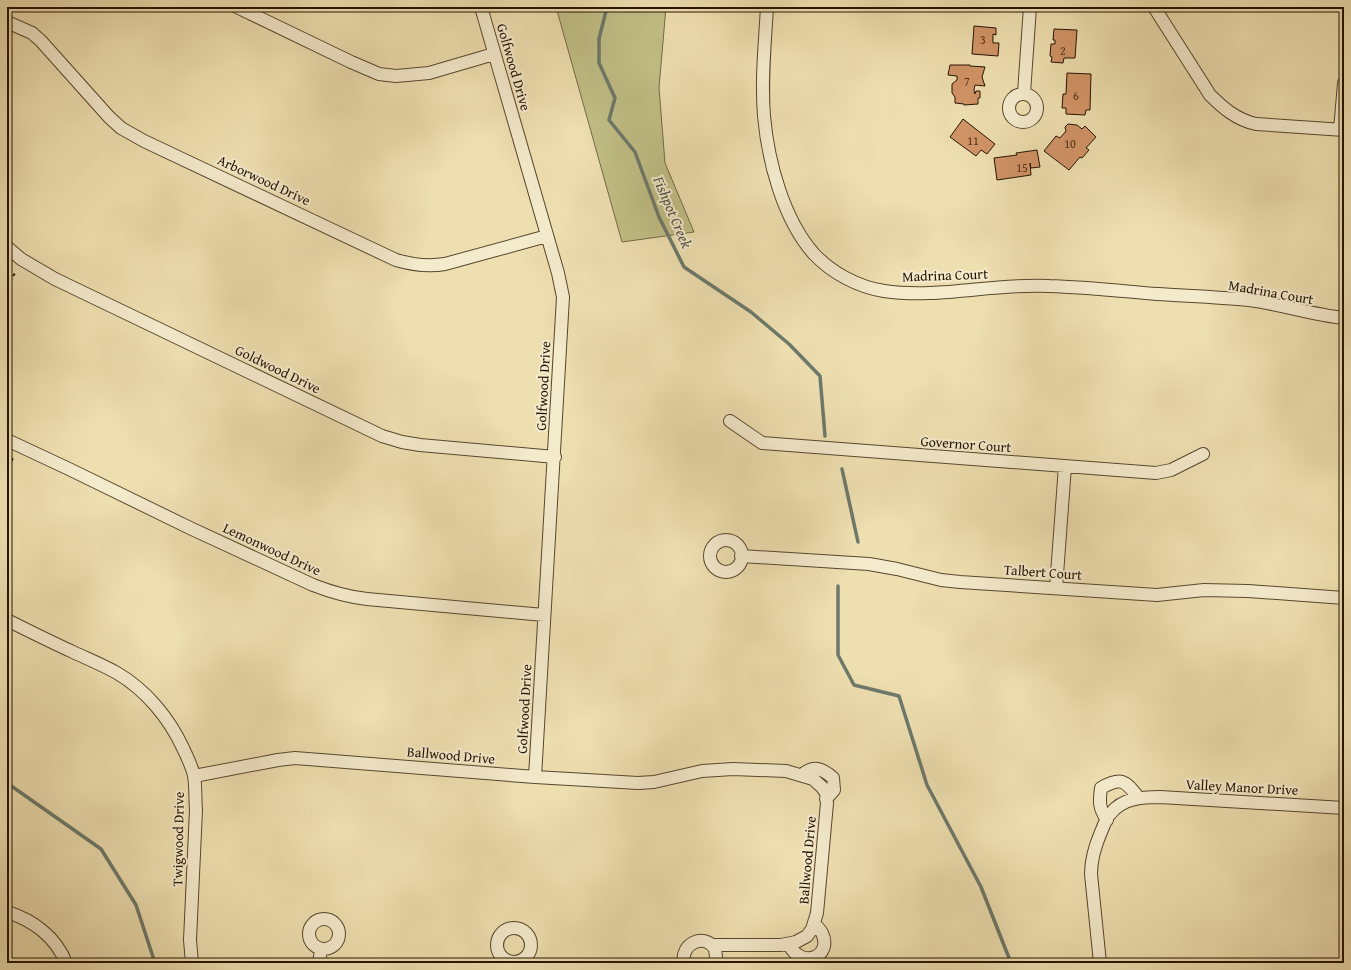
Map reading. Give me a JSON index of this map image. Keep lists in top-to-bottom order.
{
  "streets": {
    "street": [
      "Golfwood Drive",
      "Arborwood Drive",
      "Madrina Court",
      "Goldwood Drive",
      "Governor Court",
      "Lemonwood Drive",
      "Talbert Court",
      "Ballwood Drive",
      "Valley Manor Drive",
      "Twigwood Drive"
    ]
  },
  "crossings": [
    ["Golfwood Drive", "Arborwood Drive"],
    ["Golfwood Drive", "Goldwood Drive"],
    ["Golfwood Drive", "Lemonwood Drive"],
    ["Golfwood Drive", "Ballwood Drive"],
    ["Ballwood Drive", "Twigwood Drive"]
  ],
  "water": ["Fishpot Creek"],
  "house_numbers": [
    "3",
    "2",
    "7",
    "6",
    "11",
    "10",
    "15"
  ]
}
